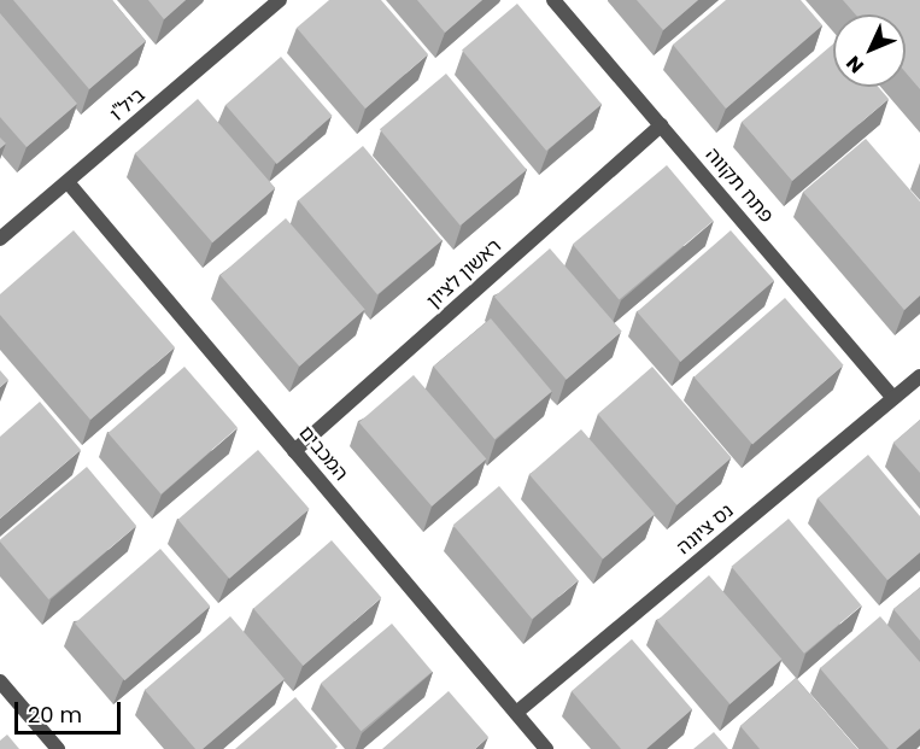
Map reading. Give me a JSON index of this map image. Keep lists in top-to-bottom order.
{
  "streets": {
    "street": [
      "ביל\"ו",
      "פתח תקווה",
      "ראשון לציון",
      "המכבים",
      "נס ציונה"
    ]
  },
  "crossings": [
    ["ביל\"ו", "המכבים"],
    ["פתח תקווה", "ראשון לציון"],
    ["פתח תקווה", "נס ציונה"],
    ["ראשון לציון", "המכבים"],
    ["המכבים", "נס ציונה"]
  ],
  "scale_bar": "20 m",
  "north": "bottom left"
}
